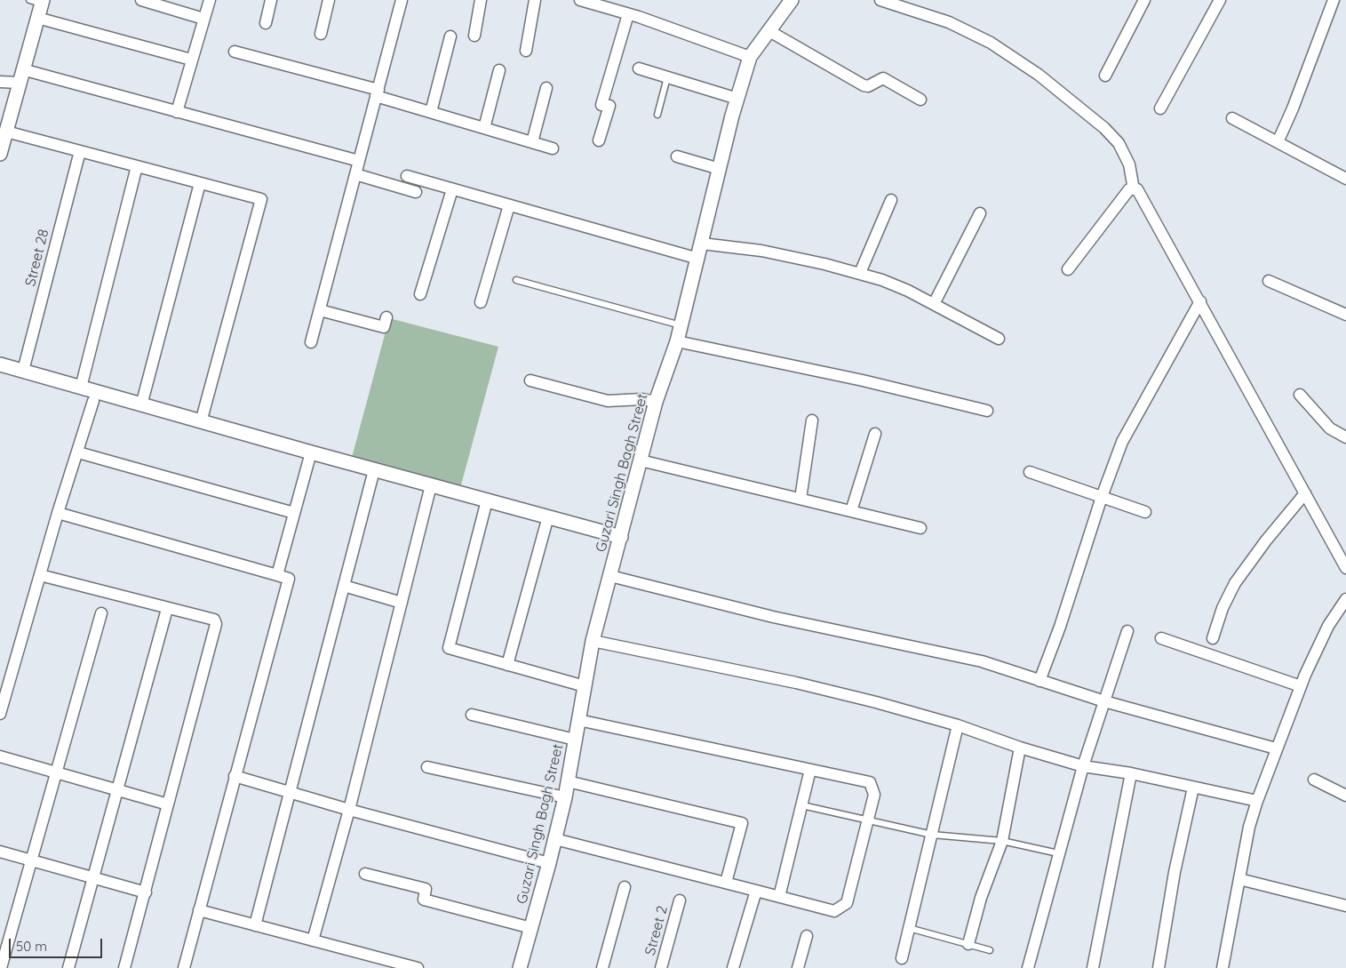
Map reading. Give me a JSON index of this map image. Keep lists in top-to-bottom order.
{
  "streets": {
    "street": ["Street 28", "Guzari Singh Bagh Street", "Street 2"]
  },
  "scale_bar": "50 m"
}
